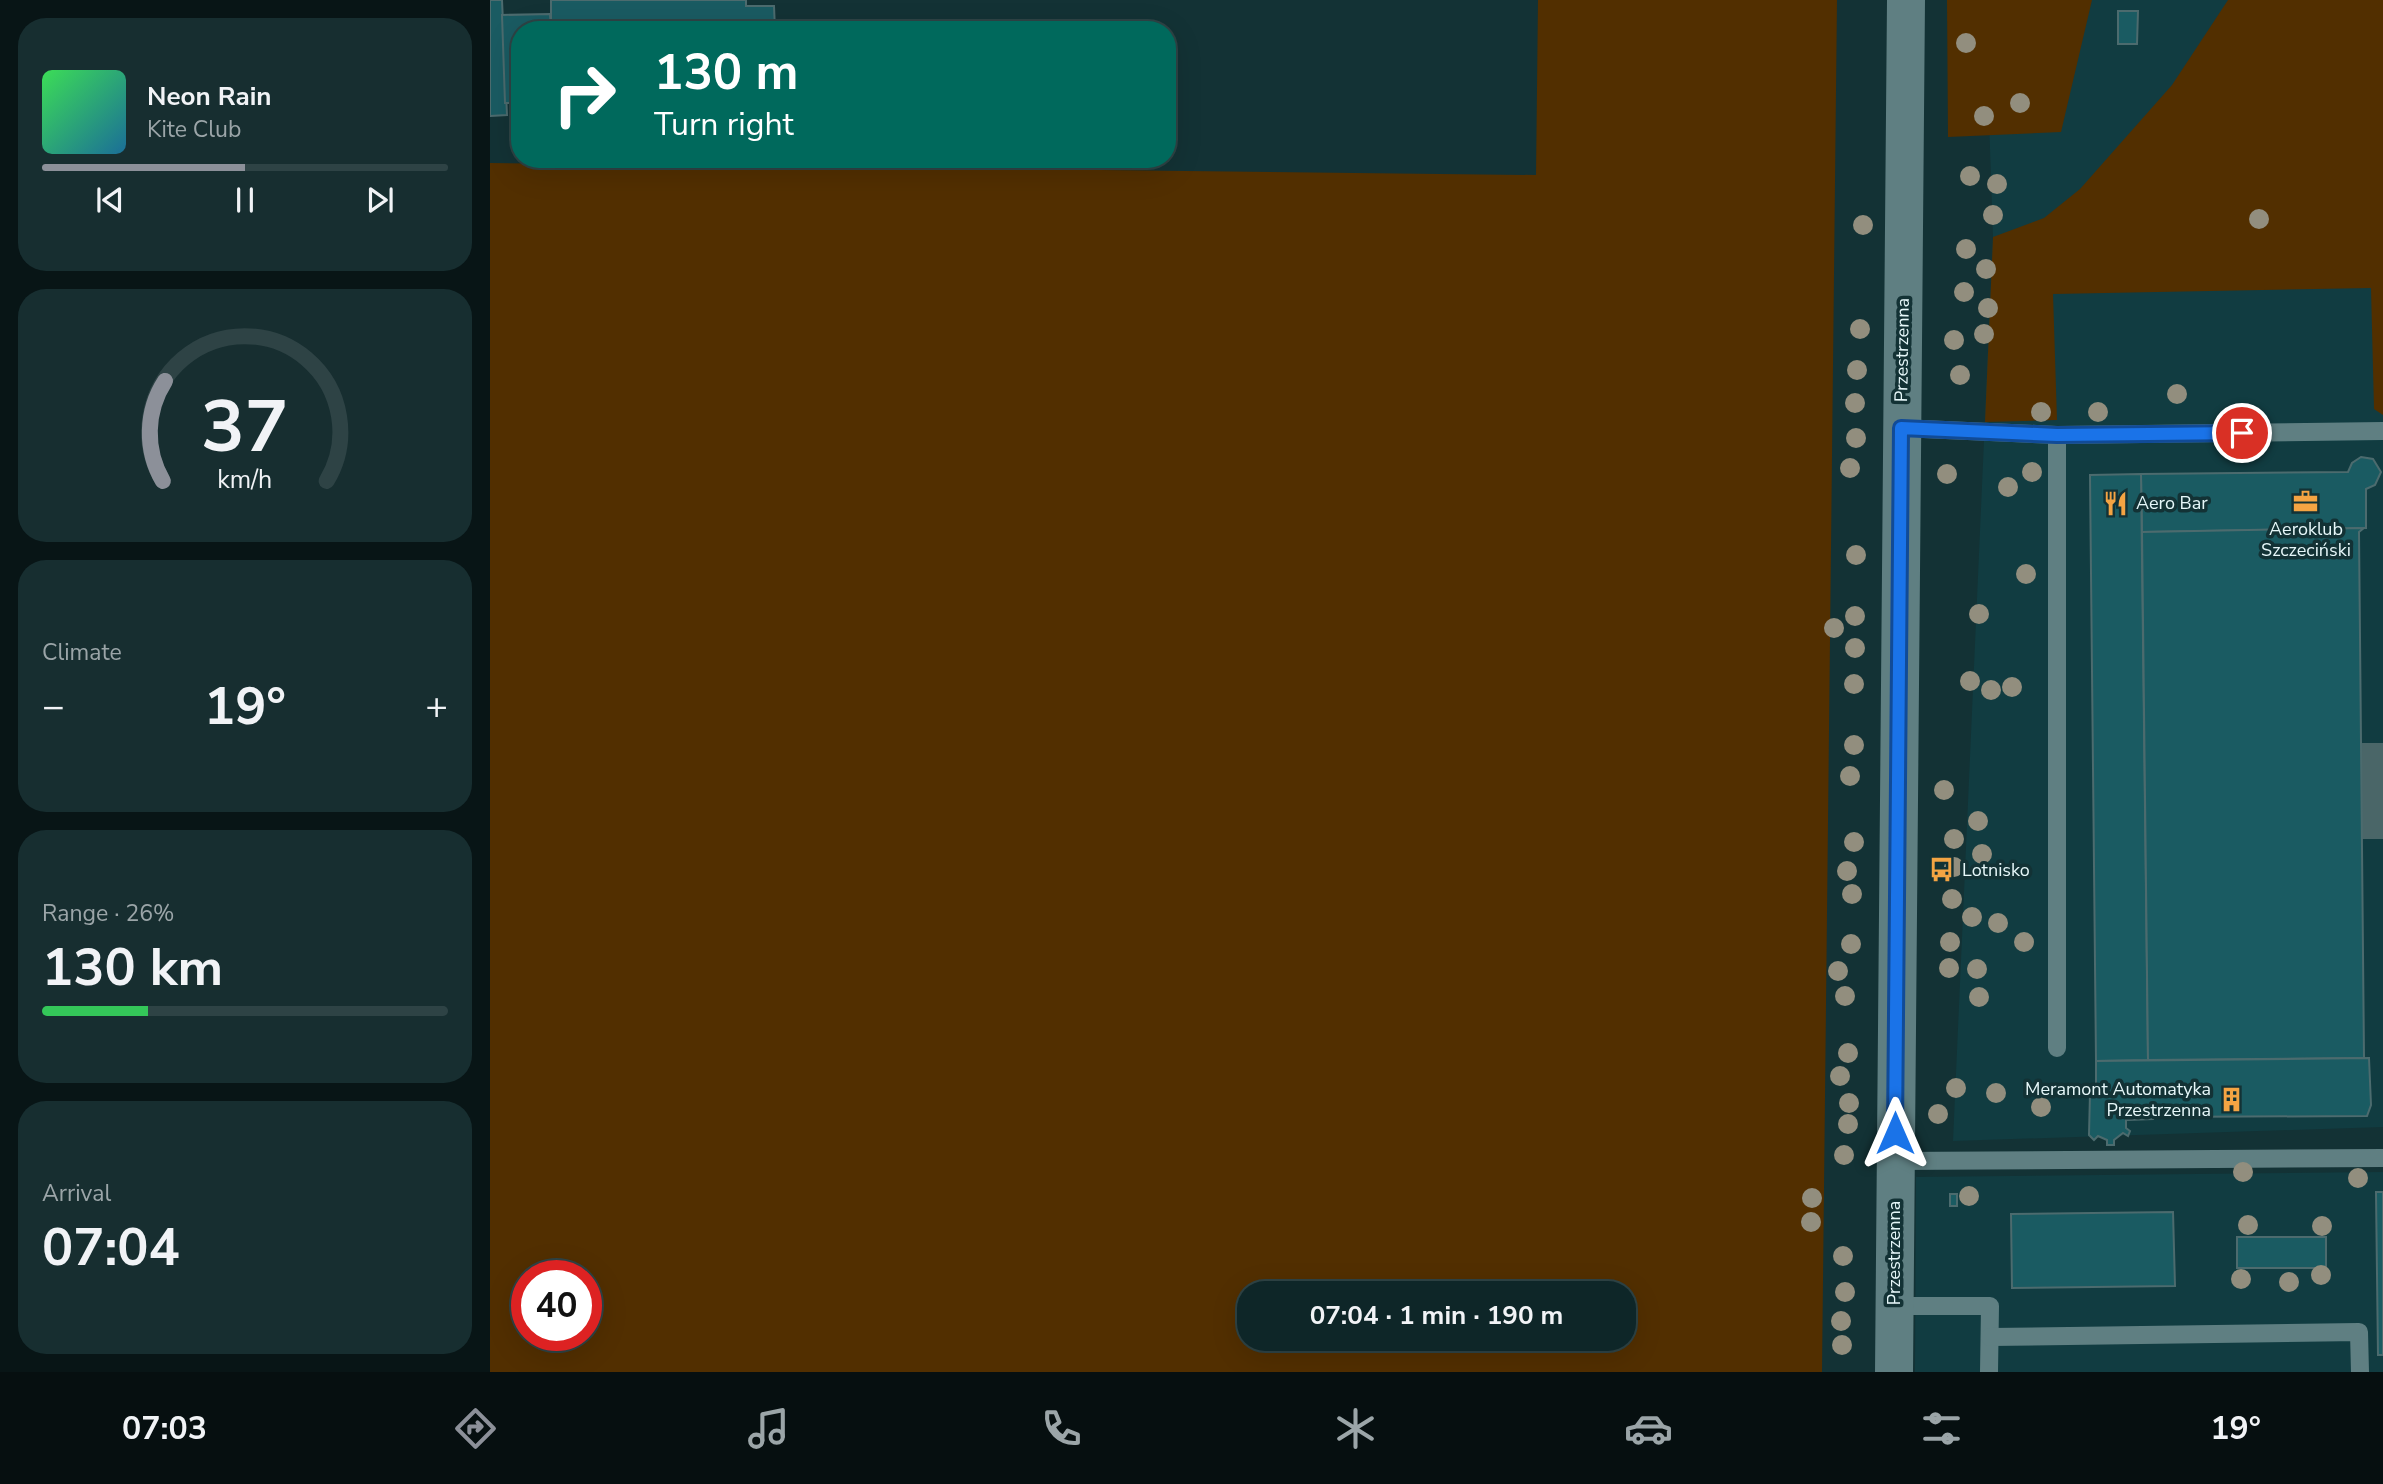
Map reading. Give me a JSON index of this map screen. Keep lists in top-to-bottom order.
{
  "streets": {
    "street": ["Przestrzenna"]
  },
  "places": {
    "office": ["Aeroklub Szczeciński"],
    "restaurant": ["Aero Bar"],
    "bus stop": ["Lotnisko"],
    "building": ["Meramont Automatyka Przestrzenna"]
  },
  "page": {
    "turn": ["130 m", "Turn right"],
    "song": ["Neon Rain", "Kite Club"],
    "tile": [
      "Climate",
      ["Range · 26%", "130 km"],
      ["Arrival", "07:04"]
    ],
    "heat": ["−", "19°", "+"],
    "limit": "40",
    "trip": "07:04 · 1 min · 190 m",
    "tabs": ["07:03", "19°"],
    "gauge": ["37", "km/h"]
  }
}
